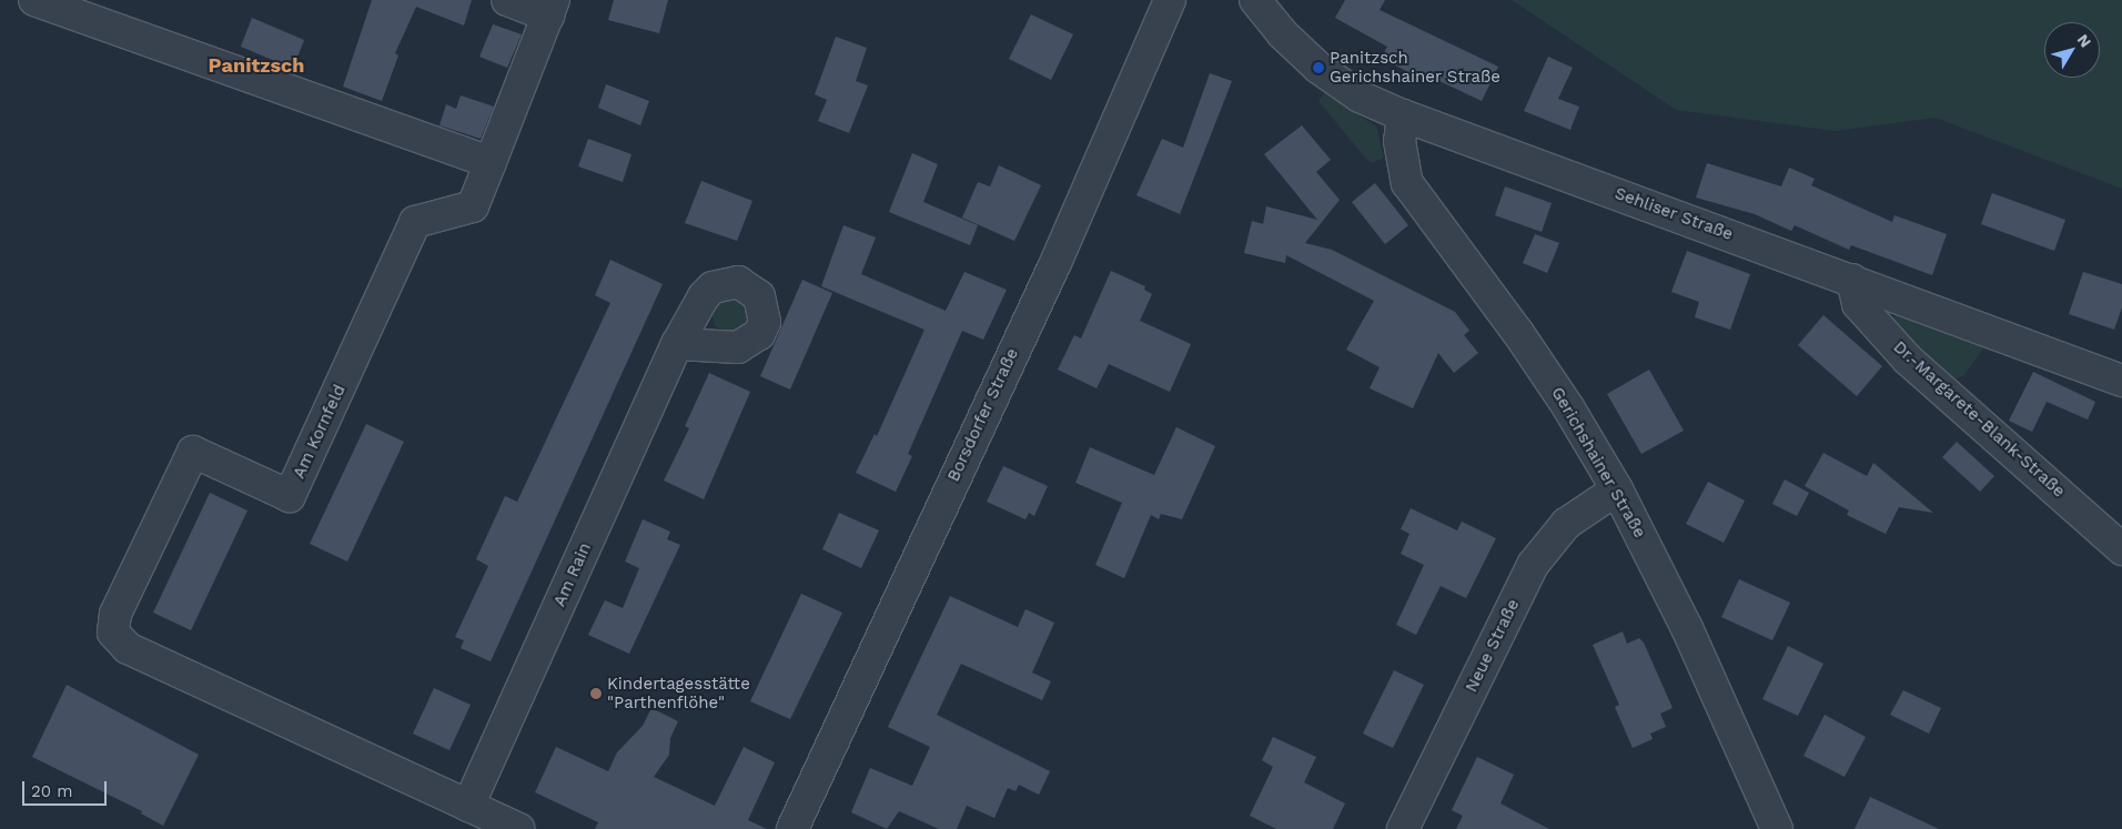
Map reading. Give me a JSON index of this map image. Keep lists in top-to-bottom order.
{
  "streets": {
    "street": [
      "Sehliser Straße",
      "Borsdorfer Straße",
      "Dr.-Margarete-Blank-Straße",
      "Am Kornfeld",
      "Gerichshainer Straße",
      "Am Rain",
      "Neue Straße"
    ]
  },
  "crossings": [
    ["Sehliser Straße", "Dr.-Margarete-Blank-Straße"],
    ["Sehliser Straße", "Gerichshainer Straße"],
    ["Am Kornfeld", "Am Rain"],
    ["Gerichshainer Straße", "Neue Straße"]
  ],
  "districts": ["Panitzsch"],
  "places": ["Panitzsch Gerichshainer Straße", "Kindertagesstätte \"Parthenflöhe\""],
  "scale_bar": "20 m",
  "north": "top right"
}
